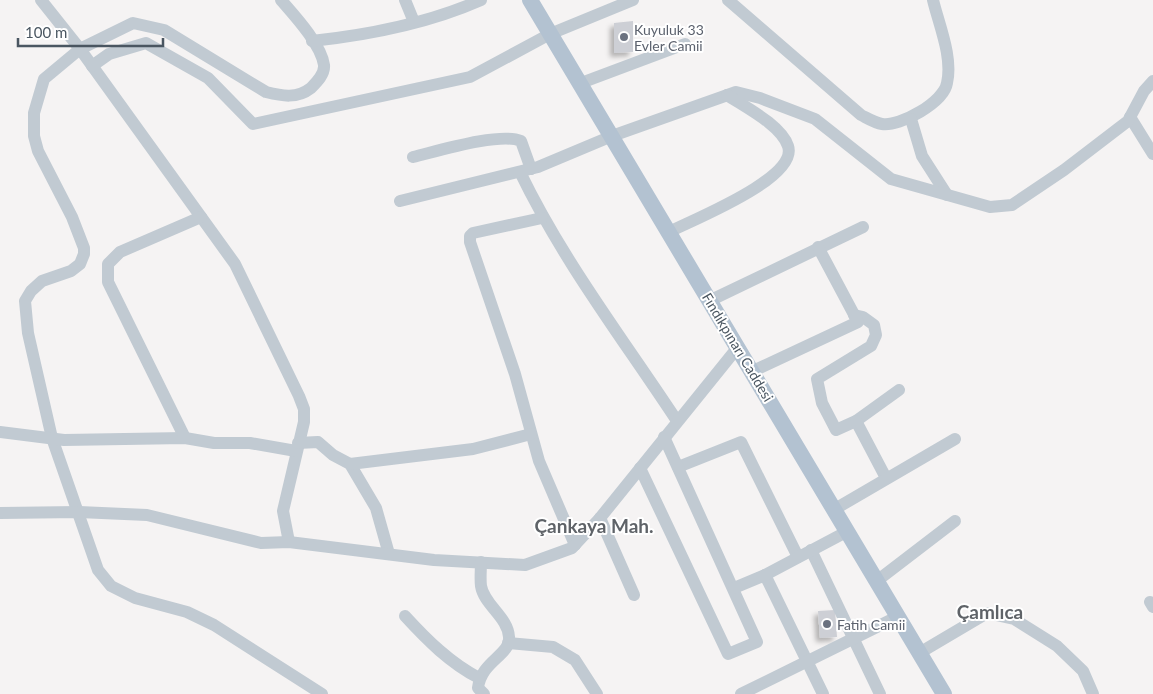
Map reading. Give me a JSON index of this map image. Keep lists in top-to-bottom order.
{
  "streets": {
    "main road": ["Fındıkpınarı Caddesi"]
  },
  "districts": ["Çankaya Mah.", "Çamlıca"],
  "places": ["Kuyuluk 33 Evler Camii", "Fatih Camii"],
  "scale_bar": "100 m"
}
